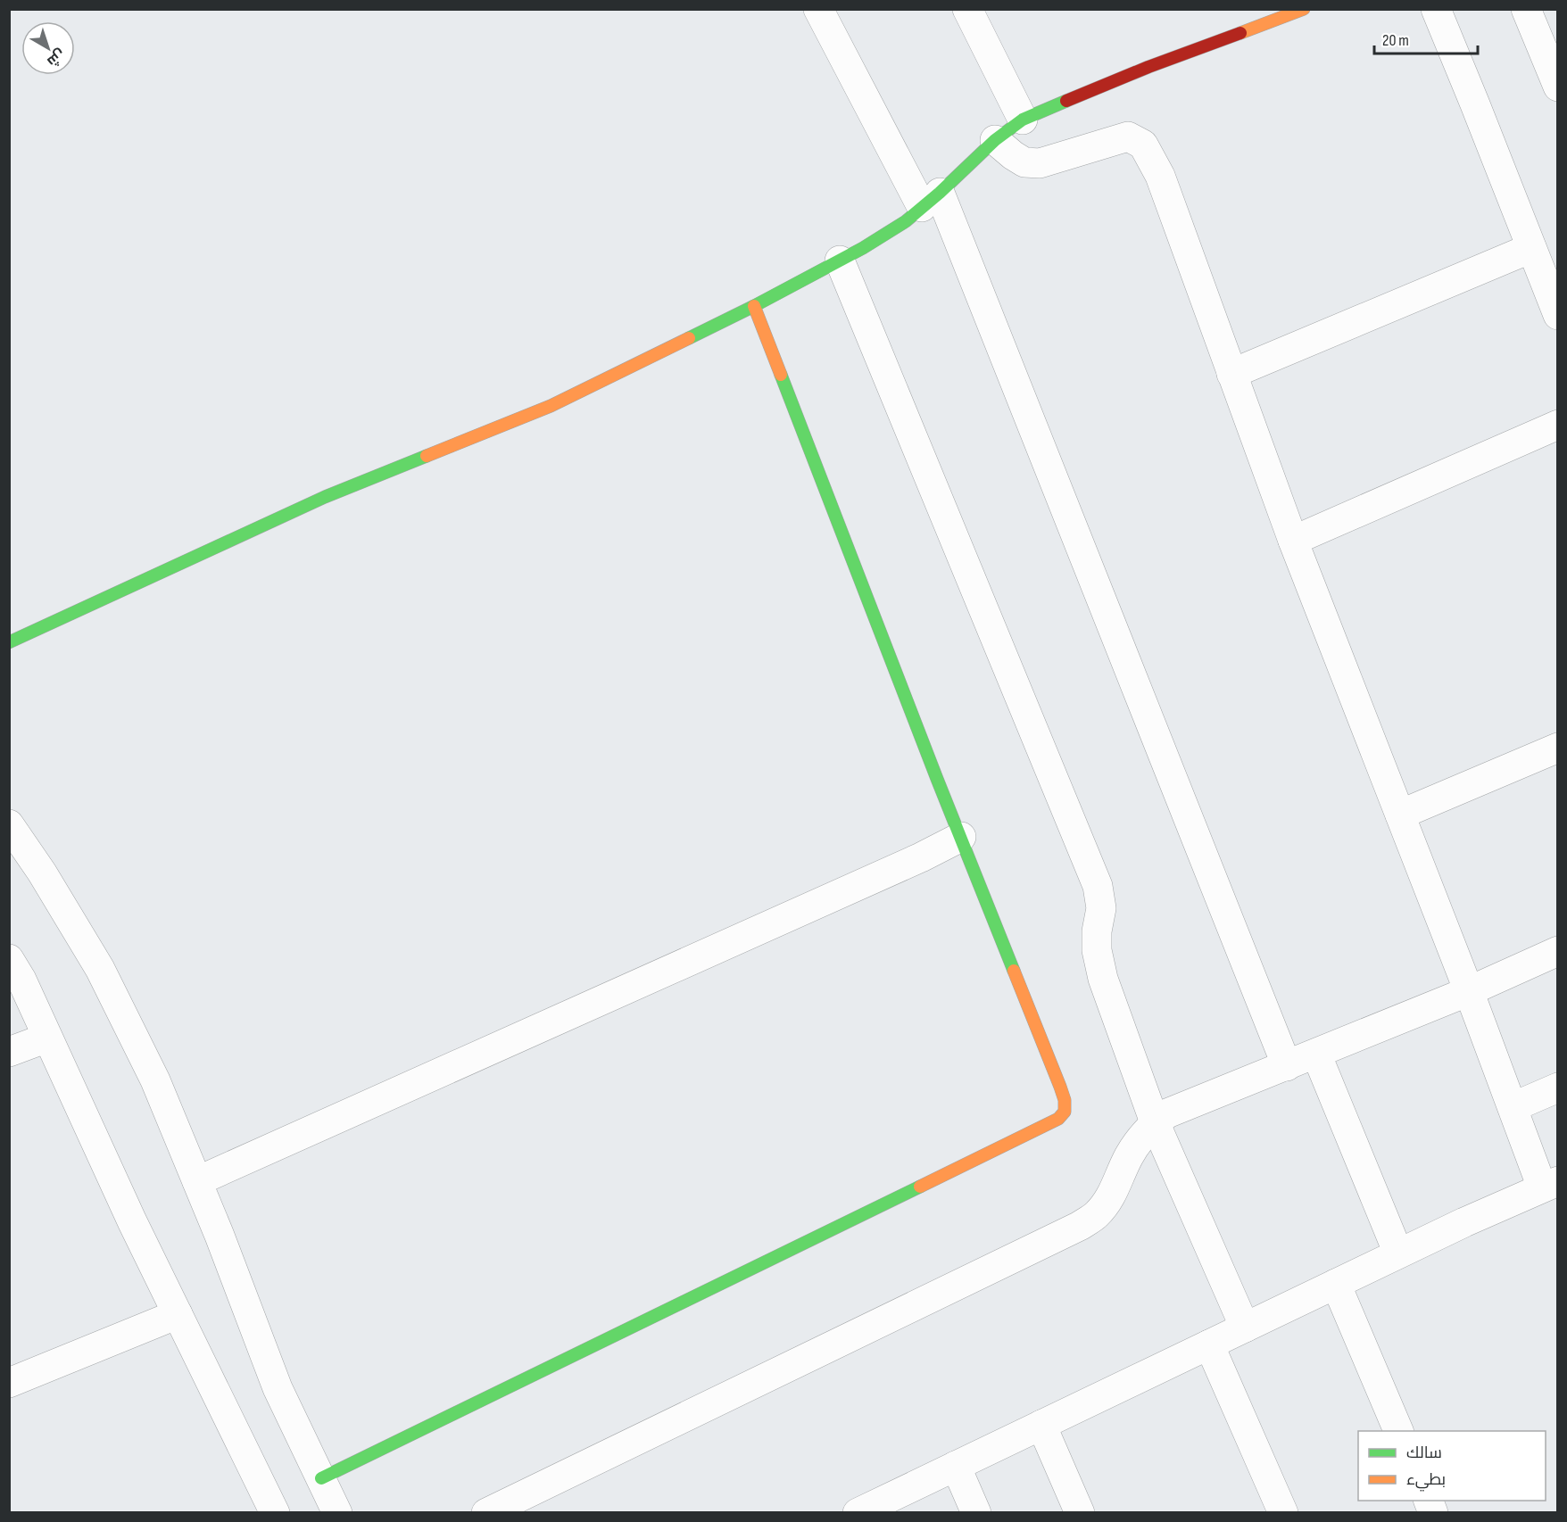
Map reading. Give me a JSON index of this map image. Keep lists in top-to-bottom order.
{
  "legend": ["سالك", "بطيء"],
  "scale_bar": "20 m",
  "north": "bottom right"
}
